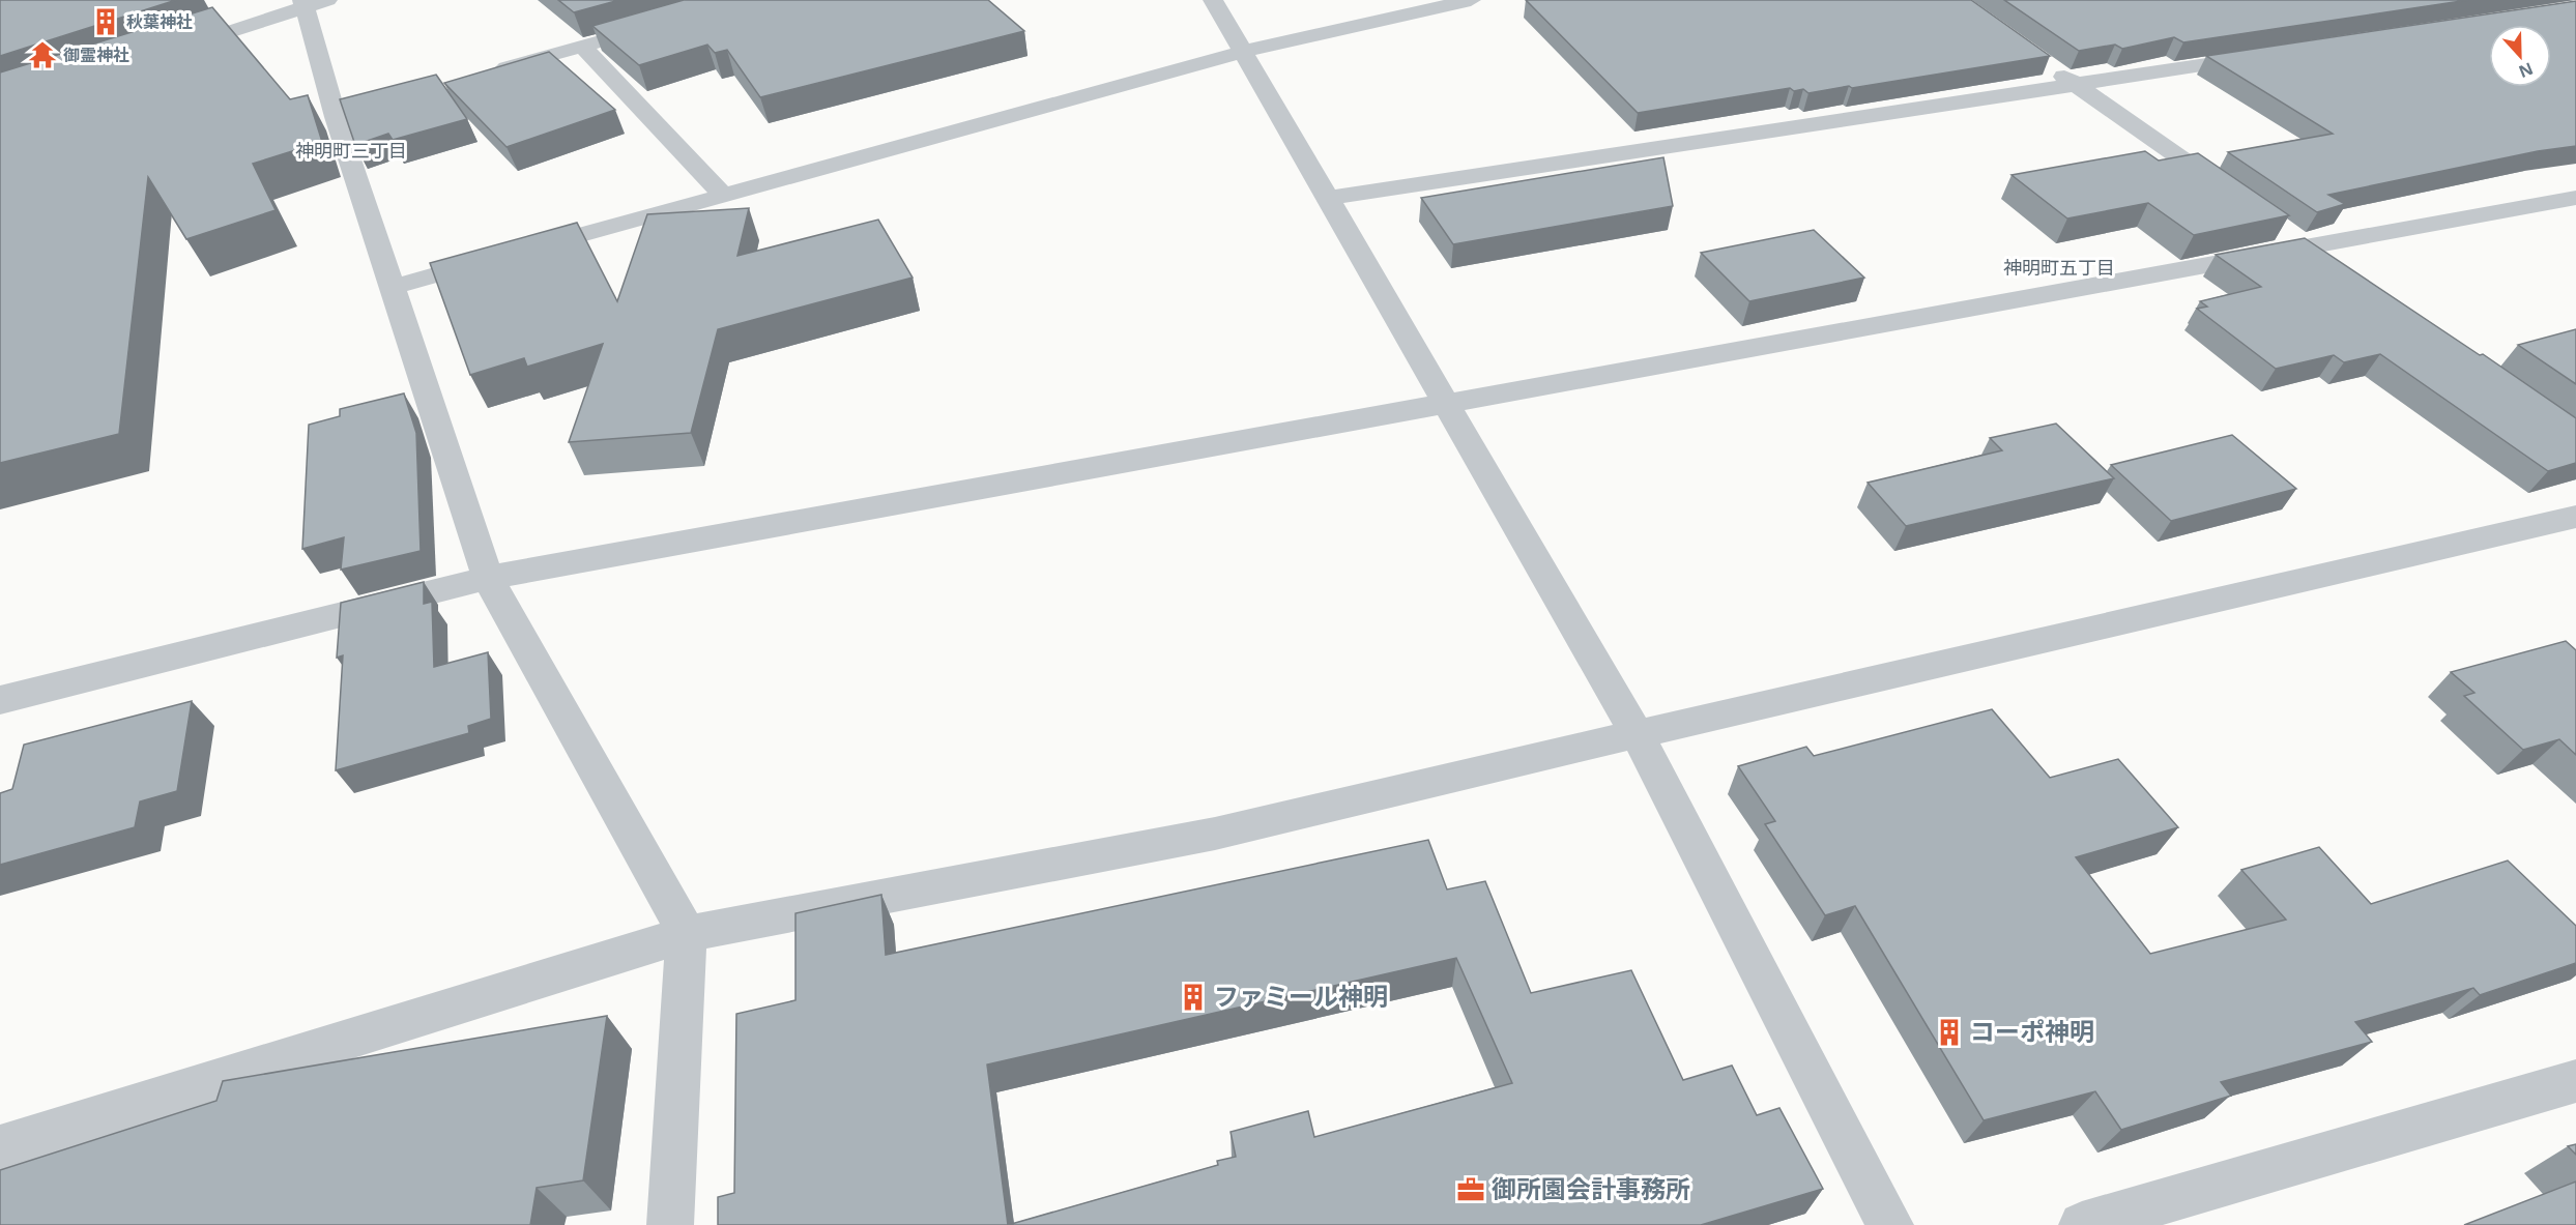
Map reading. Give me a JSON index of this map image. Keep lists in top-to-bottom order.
{
  "districts": ["神明町三丁目", "神明町五丁目"],
  "places": {
    "building": ["秋葉神社", "ファミール神明", "コーポ神明"],
    "temple": ["御霊神社"],
    "office": ["御所園会計事務所"]
  },
  "north": "bottom"
}
